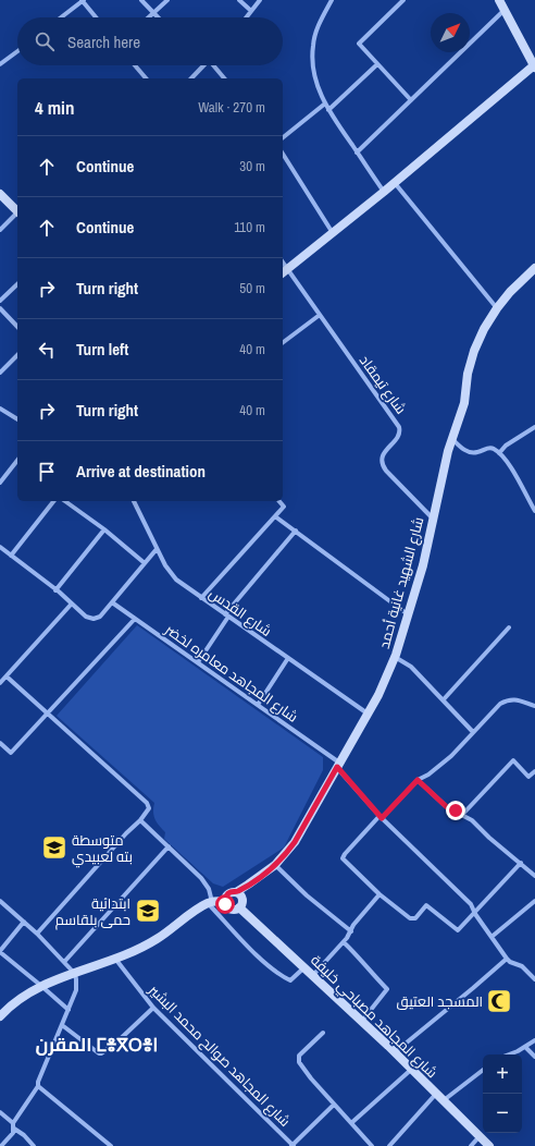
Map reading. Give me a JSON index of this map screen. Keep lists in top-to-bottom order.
{
  "streets": {
    "main road": ["شارع الشهيد غانية أحمد", "شارع المجاهد مصباحي خليفة"],
    "street": [
      "شارع تيمقاد",
      "شارع القدس",
      "شارع المجاهد معامره لخضر",
      "شارع المجاهد صوالح محمد البشير"
    ]
  },
  "crossings": [
    ["شارع تيمقاد", "شارع الشهيد غانية أحمد"],
    ["شارع الشهيد غانية أحمد", "شارع القدس"],
    ["شارع الشهيد غانية أحمد", "شارع المجاهد معامره لخضر"]
  ],
  "districts": ["المقرن ⵎⴻⴳⵔⴻⵏ"],
  "places": {
    "school or university": ["متوسطة بته لعبيدي", "ابتدائية حمى بلقاسم"],
    "mosque": ["المسجد العتيق"]
  },
  "north": "top right",
  "page": {
    "search": "Search here",
    "heading": ["4 min", "Walk · 270 m"],
    "list": [
      ["Continue", "30 m"],
      ["Continue", "110 m"],
      ["Turn right", "50 m"],
      ["Turn left", "40 m"],
      ["Turn right", "40 m"],
      "Arrive at destination"
    ],
    "map_buttons": ["+", "−"]
  }
}
